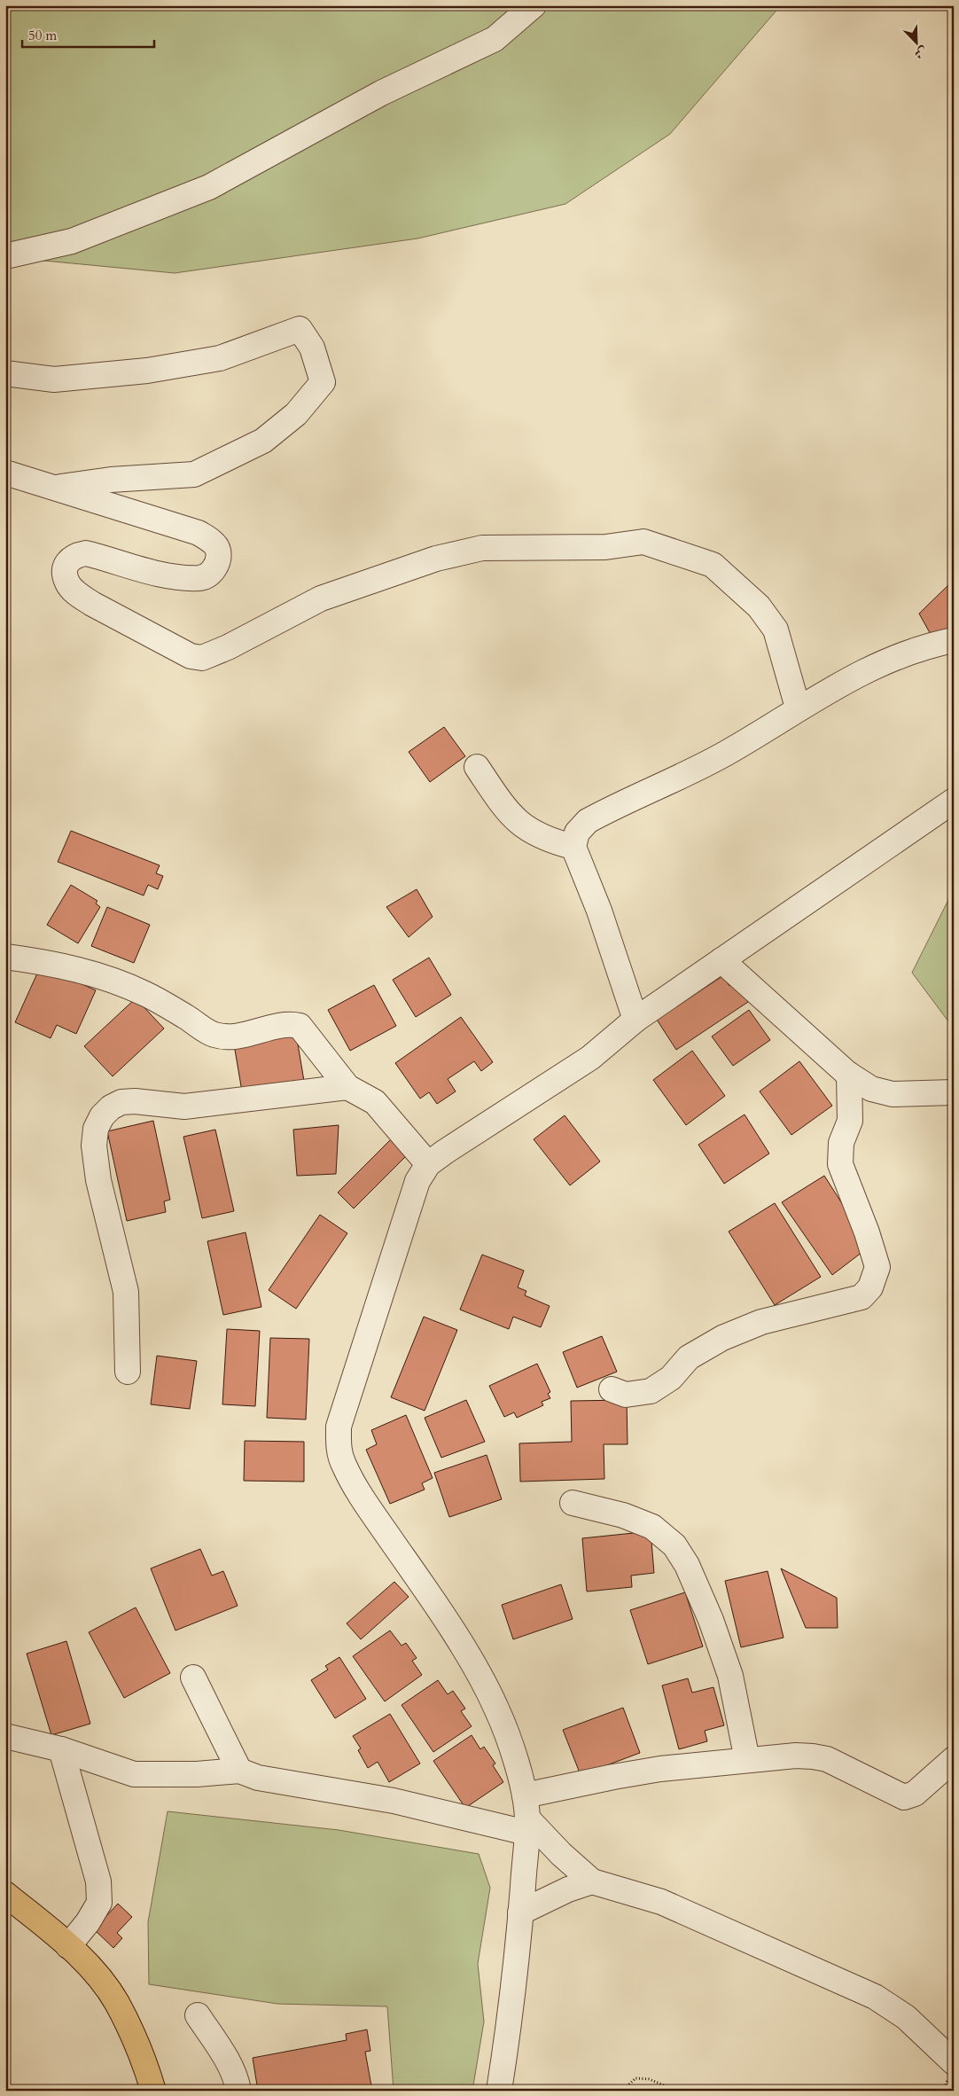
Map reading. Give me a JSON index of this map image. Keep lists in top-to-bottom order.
{
  "scale_bar": "50 m",
  "north": "bottom right"
}
